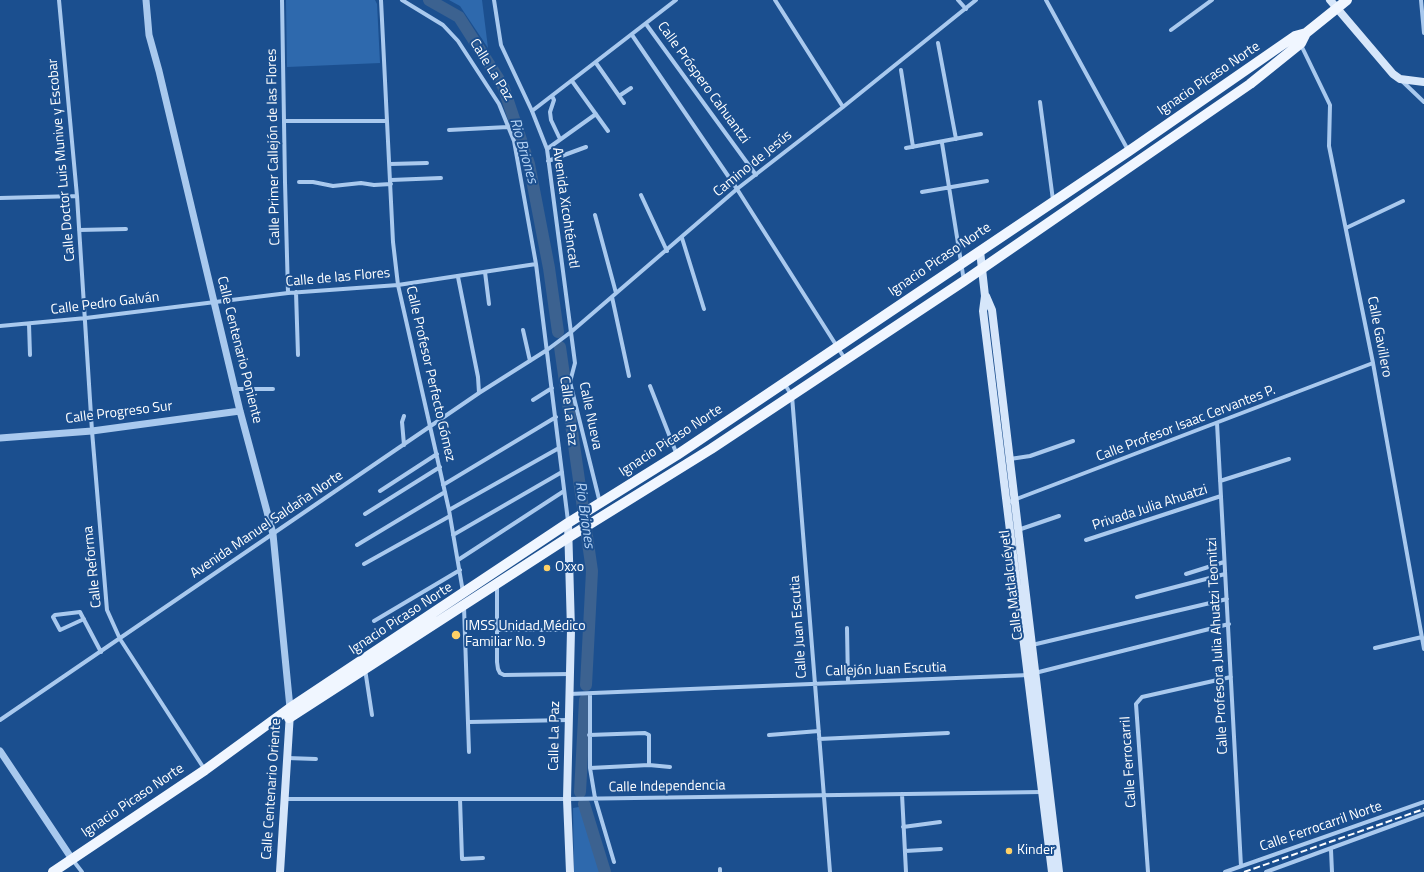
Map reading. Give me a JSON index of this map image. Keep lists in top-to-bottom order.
{
  "streets": {
    "main road": [
      "Calle La Paz",
      "Ignacio Picaso Norte",
      "Calle Matlalcuéyetl",
      "Calle Centenario Oriente"
    ],
    "street": [
      "Calle Próspero Cahuantzi",
      "Calle Primer Callejón de las Flores",
      "Calle Doctor Luis Munive y Escobar",
      "Camino de Jesús",
      "Avenida Xicohténcatl",
      "Calle de las Flores",
      "Calle Pedro Galván",
      "Calle Gavillero",
      "Calle Centenario Poniente",
      "Calle Profesor Perfecto Gómez",
      "Calle Progreso Sur",
      "Calle Nueva",
      "Calle Profesor Isaac Cervantes P.",
      "Privada Julia Ahuatzi",
      "Avenida Manuel Saldaña Norte",
      "Calle Reforma",
      "Calle Juan Escutia",
      "Calle Profesora Julia Ahuatzi Teomitzi",
      "Callejón Juan Escutia",
      "Calle Ferrocarril",
      "Calle Independencia",
      "Calle Ferrocarril Norte"
    ]
  },
  "crossings": [
    ["Calle La Paz", "Ignacio Picaso Norte"],
    ["Calle La Paz", "Camino de Jesús"],
    ["Calle La Paz", "Calle de las Flores"],
    ["Calle La Paz", "Avenida Manuel Saldaña Norte"],
    ["Calle La Paz", "Callejón Juan Escutia"],
    ["Calle La Paz", "Calle Independencia"],
    ["Ignacio Picaso Norte", "Calle Gavillero"],
    ["Ignacio Picaso Norte", "Calle Centenario Poniente"],
    ["Ignacio Picaso Norte", "Calle Profesor Perfecto Gómez"],
    ["Ignacio Picaso Norte", "Calle Nueva"],
    ["Ignacio Picaso Norte", "Calle Reforma"],
    ["Ignacio Picaso Norte", "Calle Matlalcuéyetl"],
    ["Ignacio Picaso Norte", "Calle Juan Escutia"],
    ["Ignacio Picaso Norte", "Calle Centenario Oriente"],
    ["Calle Próspero Cahuantzi", "Camino de Jesús"],
    ["Calle Primer Callejón de las Flores", "Calle de las Flores"],
    ["Calle Doctor Luis Munive y Escobar", "Calle Pedro Galván"],
    ["Calle Doctor Luis Munive y Escobar", "Calle Progreso Sur"],
    ["Calle Doctor Luis Munive y Escobar", "Calle Reforma"],
    ["Camino de Jesús", "Avenida Xicohténcatl"],
    ["Camino de Jesús", "Calle Nueva"],
    ["Camino de Jesús", "Avenida Manuel Saldaña Norte"],
    ["Avenida Xicohténcatl", "Calle Nueva"],
    ["Calle de las Flores", "Calle Pedro Galván"],
    ["Calle de las Flores", "Calle Centenario Poniente"],
    ["Calle de las Flores", "Calle Profesor Perfecto Gómez"],
    ["Calle Pedro Galván", "Calle Centenario Poniente"],
    ["Calle Gavillero", "Calle Profesor Isaac Cervantes P."],
    ["Calle Centenario Poniente", "Calle Progreso Sur"],
    ["Calle Centenario Poniente", "Avenida Manuel Saldaña Norte"],
    ["Calle Centenario Poniente", "Calle Centenario Oriente"],
    ["Calle Profesor Perfecto Gómez", "Avenida Manuel Saldaña Norte"],
    ["Calle Progreso Sur", "Calle Reforma"],
    ["Calle Profesor Isaac Cervantes P.", "Calle Matlalcuéyetl"],
    ["Calle Profesor Isaac Cervantes P.", "Calle Profesora Julia Ahuatzi Teomitzi"],
    ["Privada Julia Ahuatzi", "Calle Profesora Julia Ahuatzi Teomitzi"],
    ["Avenida Manuel Saldaña Norte", "Calle Reforma"],
    ["Calle Matlalcuéyetl", "Callejón Juan Escutia"],
    ["Calle Matlalcuéyetl", "Calle Independencia"],
    ["Calle Juan Escutia", "Callejón Juan Escutia"],
    ["Calle Juan Escutia", "Calle Independencia"],
    ["Calle Profesora Julia Ahuatzi Teomitzi", "Callejón Juan Escutia"],
    ["Calle Profesora Julia Ahuatzi Teomitzi", "Calle Ferrocarril"],
    ["Calle Profesora Julia Ahuatzi Teomitzi", "Calle Ferrocarril Norte"],
    ["Calle Independencia", "Calle Centenario Oriente"]
  ],
  "water": ["Rio Briones"],
  "places": ["Oxxo", "IMSS Unidad Médico Familiar No. 9", "Kinder"]
}
